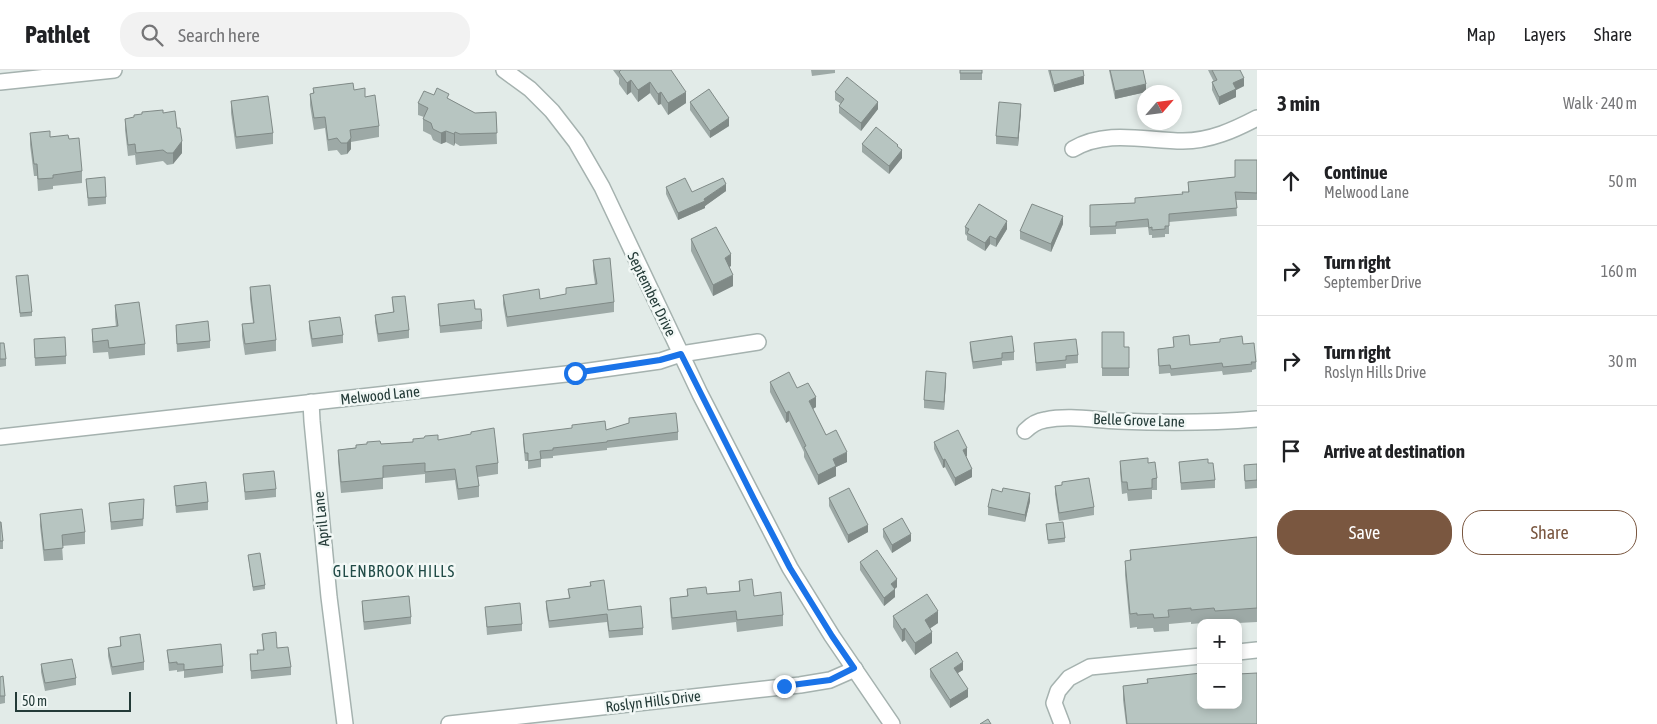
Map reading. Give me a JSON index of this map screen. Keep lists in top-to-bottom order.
{
  "streets": {
    "street": [
      "September Drive",
      "Melwood Lane",
      "Belle Grove Lane",
      "April Lane",
      "Roslyn Hills Drive"
    ]
  },
  "crossings": [
    ["September Drive", "Melwood Lane"],
    ["September Drive", "Roslyn Hills Drive"],
    ["Melwood Lane", "April Lane"]
  ],
  "districts": ["GLENBROOK HILLS"],
  "scale_bar": "50 m",
  "north": "top right",
  "page": {
    "header": "Pathlet",
    "search": "Search here",
    "nav": ["Map", "Layers", "Share"],
    "heading": ["3 min", "Walk · 240 m"],
    "list": [
      ["Continue", "Melwood Lane", "50 m"],
      ["Turn right", "September Drive", "160 m"],
      ["Turn right", "Roslyn Hills Drive", "30 m"],
      "Arrive at destination"
    ],
    "buttons": ["Save", "Share"],
    "map_buttons": ["+", "−"],
    "scale": "50 m"
  }
}
